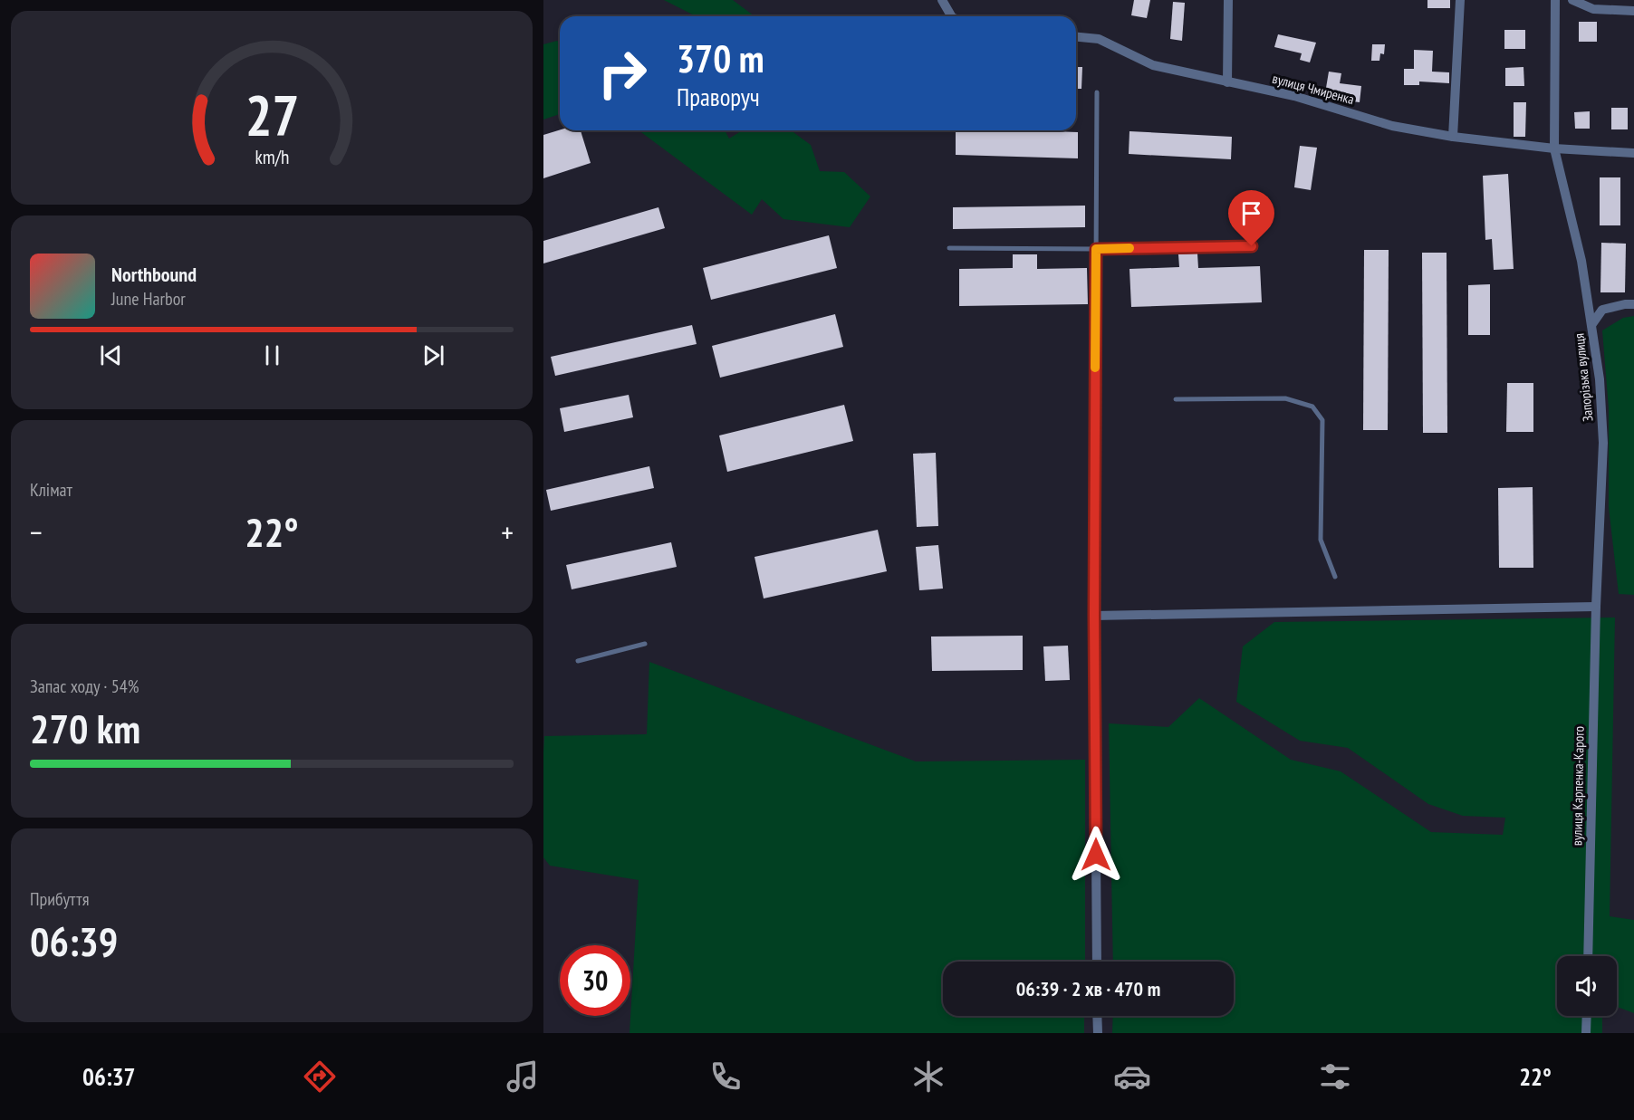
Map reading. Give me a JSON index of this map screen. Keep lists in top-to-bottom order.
{
  "streets": {
    "street": ["вулиця Чмиренка", "Запорізька вулиця", "вулиця Карпенка-Карого"]
  },
  "crossings": [
    ["вулиця Чмиренка", "Запорізька вулиця"],
    ["Запорізька вулиця", "вулиця Карпенка-Карого"]
  ],
  "page": {
    "turn": ["370 m", "Праворуч"],
    "song": ["Northbound", "June Harbor"],
    "tile": [
      "Клімат",
      ["Запас ходу · 54%", "270 km"],
      ["Прибуття", "06:39"]
    ],
    "heat": ["−", "22°", "+"],
    "limit": "30",
    "trip": "06:39 · 2 хв · 470 m",
    "tabs": ["06:37", "22°"],
    "gauge": ["27", "km/h"]
  }
}
